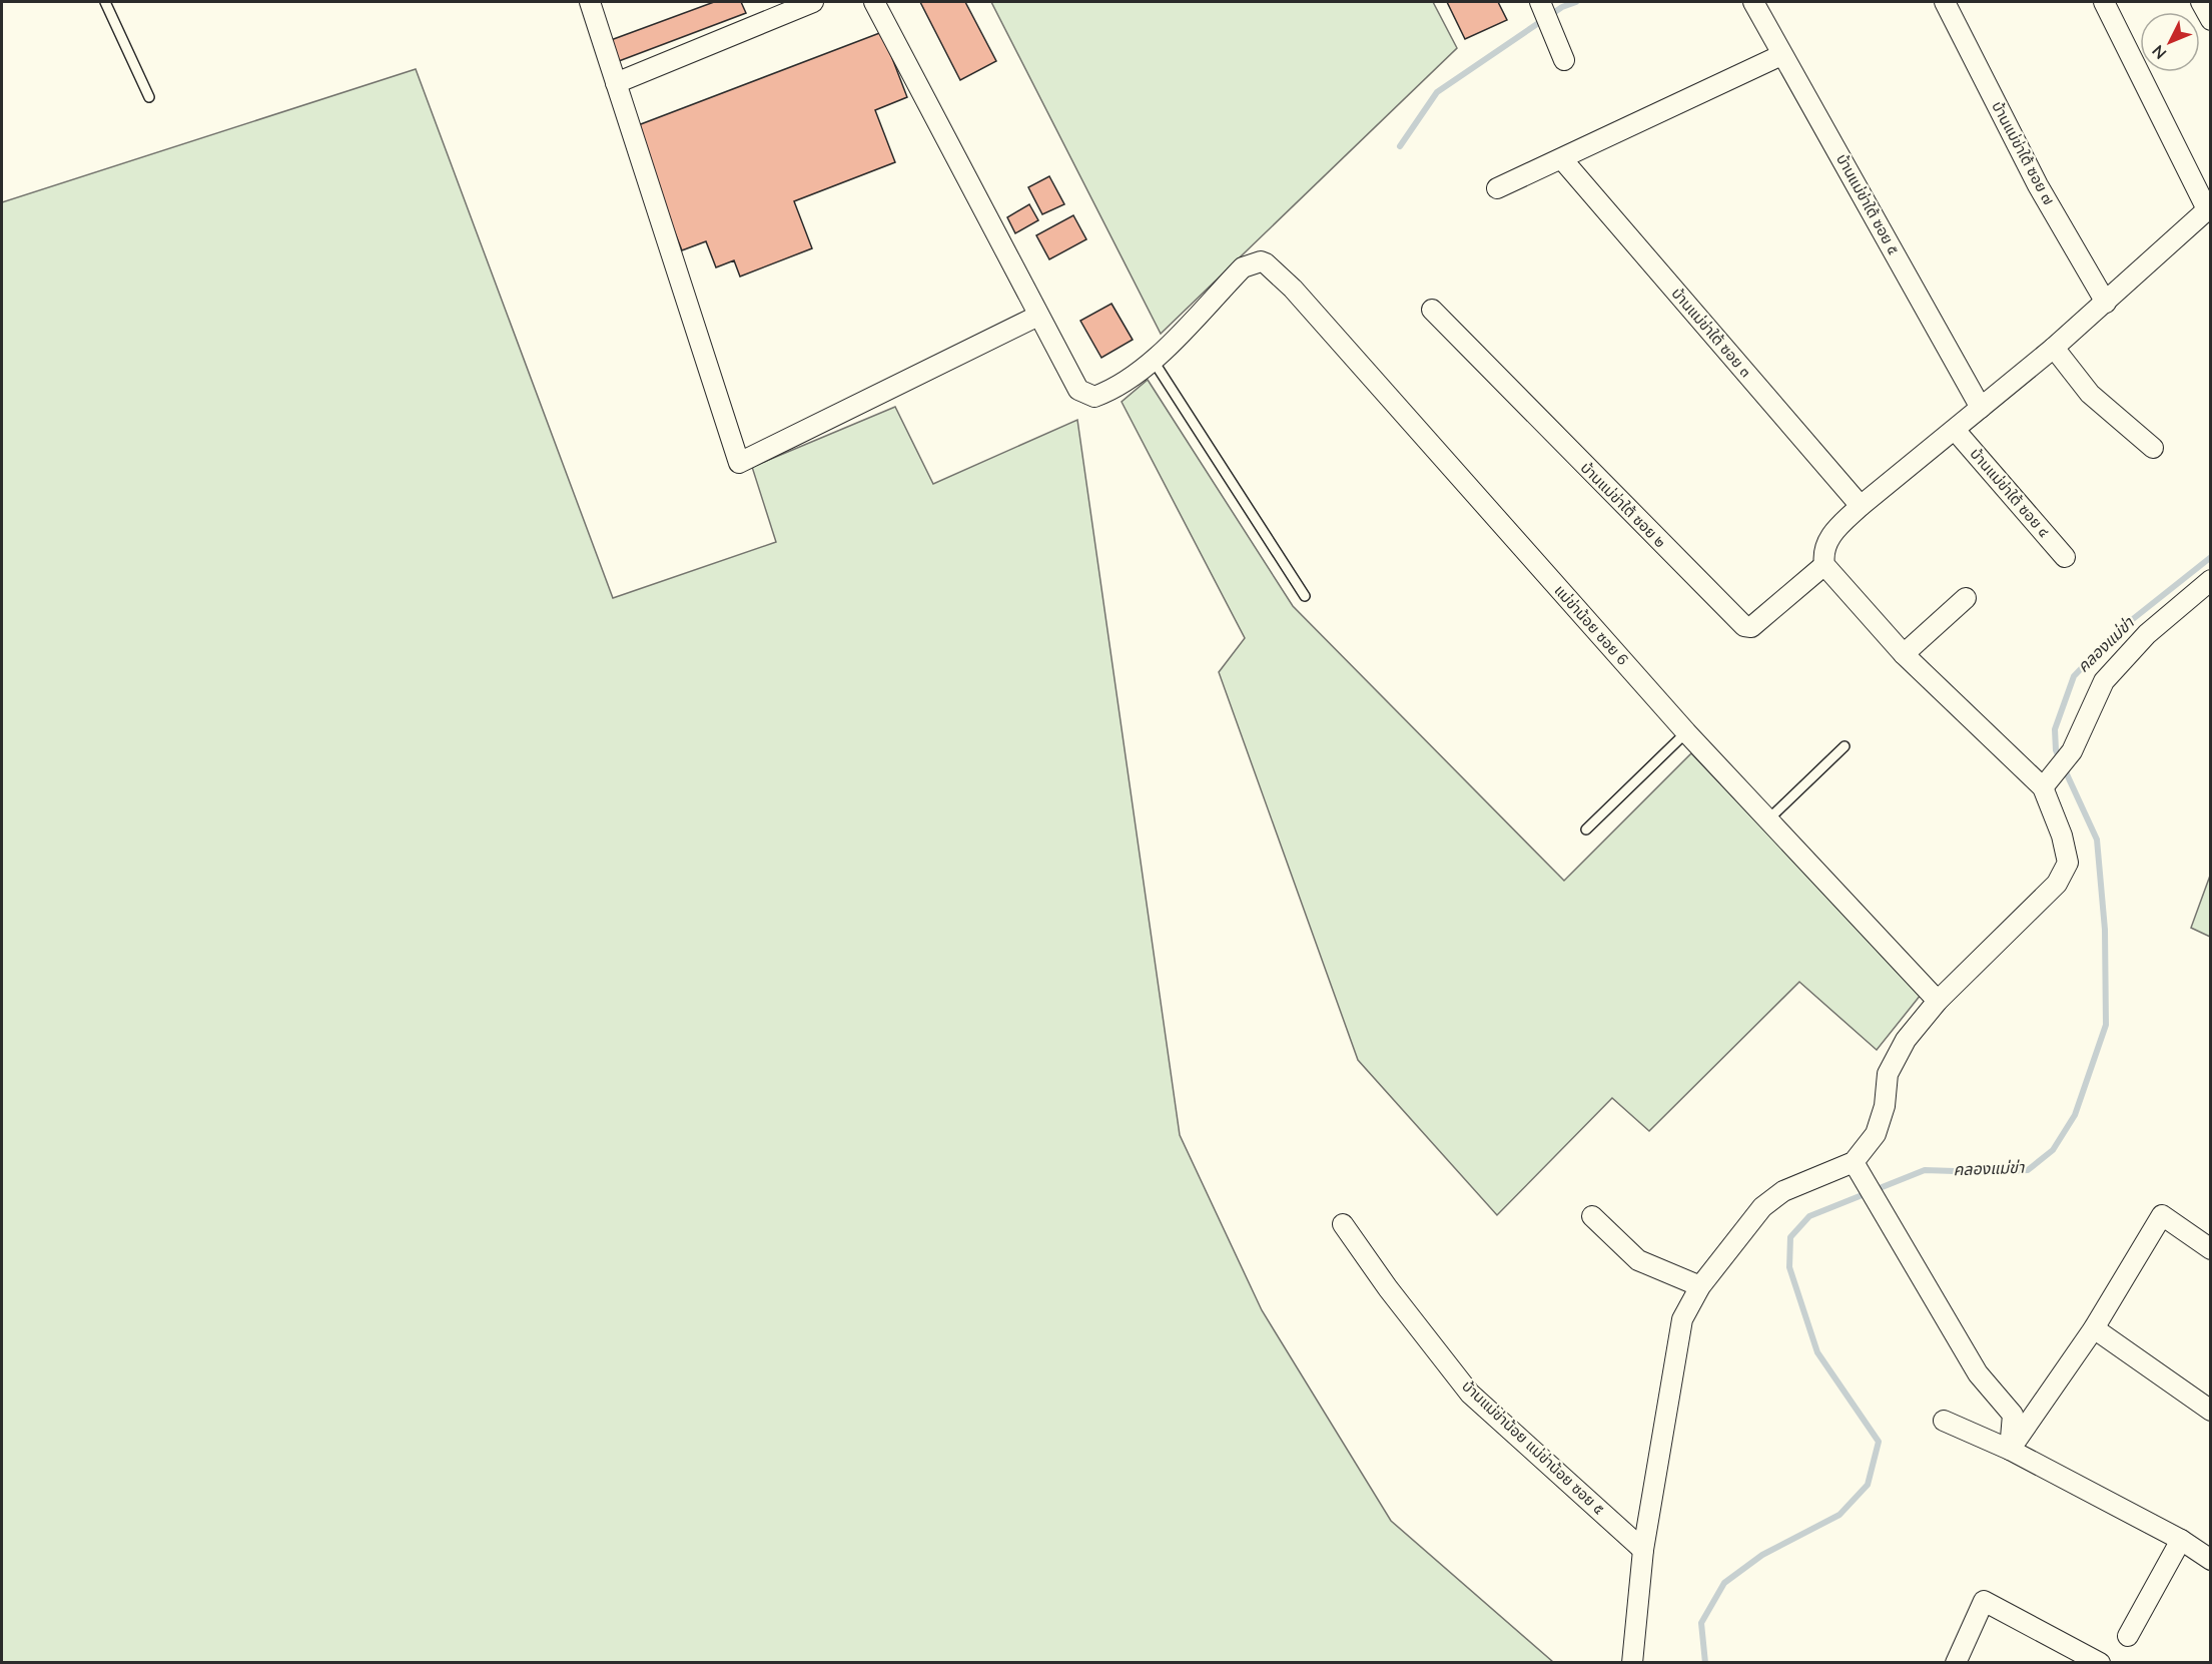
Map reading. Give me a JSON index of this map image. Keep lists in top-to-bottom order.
{
  "streets": {
    "street": [
      "บ้านแม่ข่าใต้ ซอย ๗",
      "บ้านแม่ข่าใต้ ซอย ๕",
      "บ้านแม่ข่าใต้ ซอย ๓",
      "บ้านแม่ข่าใต้ ซอย ๔",
      "บ้านแม่ข่าใต้ ซอย ๒",
      "แม่ข่าน้อย ซอย 6",
      "บ้านแม่ข่าน้อย แม่ข่าน้อย ซอย ๕"
    ]
  },
  "water": ["คลองแม่ข่า"],
  "north": "bottom left"
}
